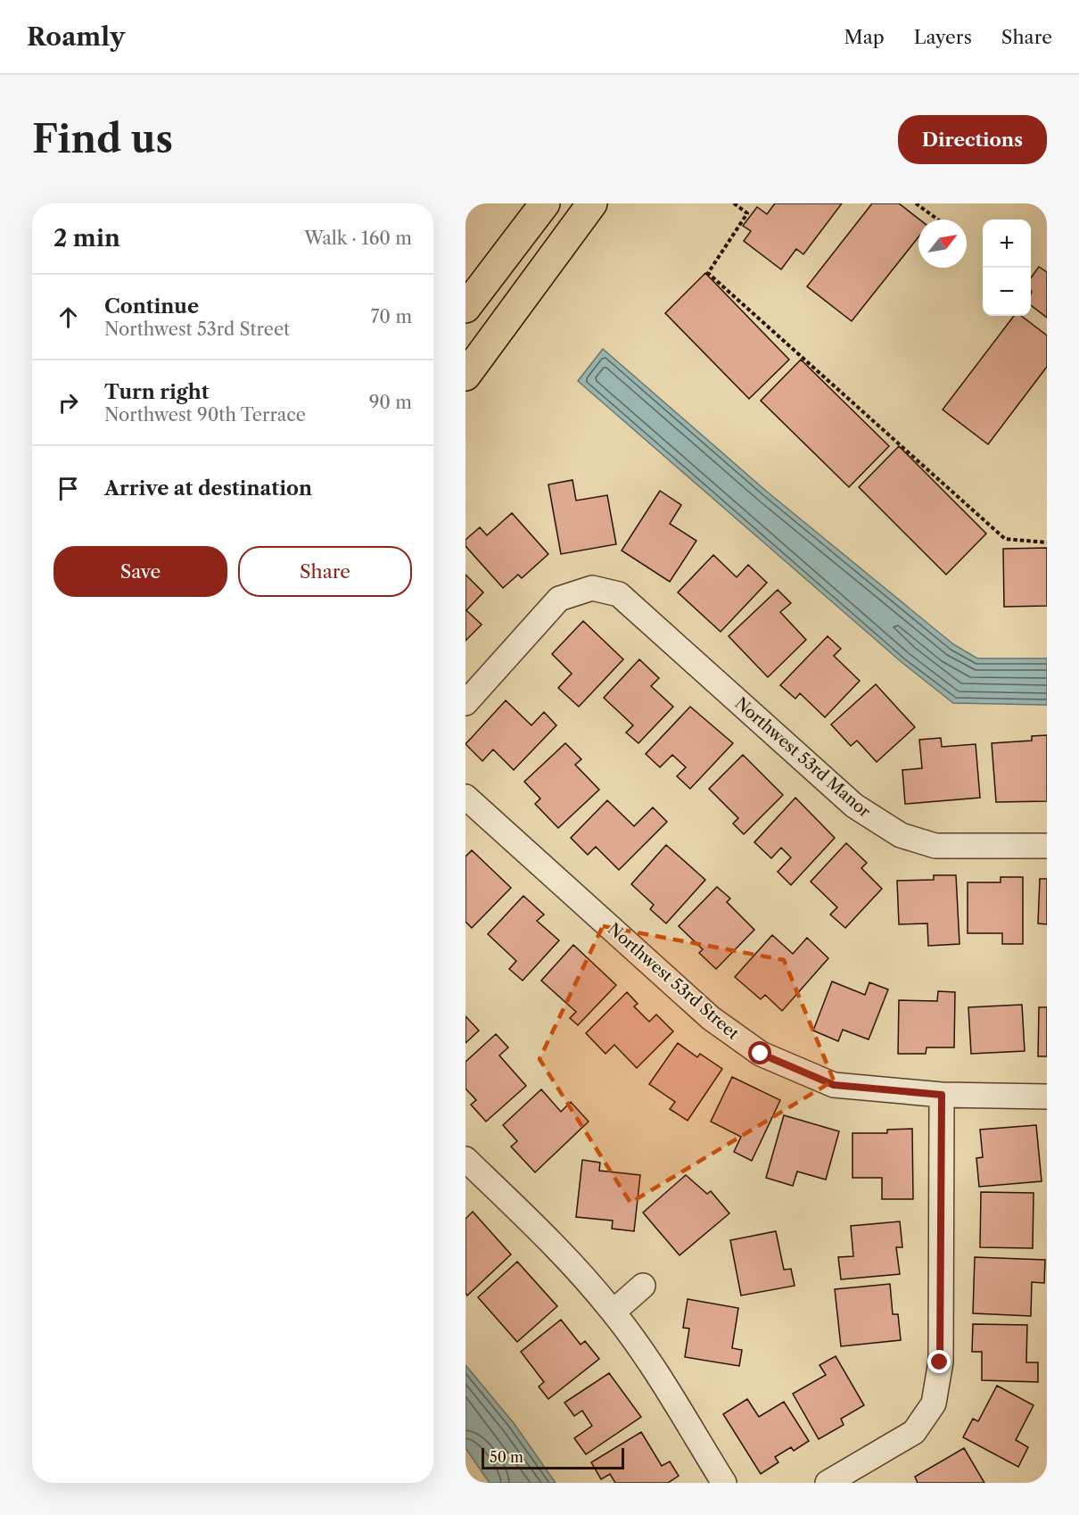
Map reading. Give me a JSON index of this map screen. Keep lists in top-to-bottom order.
{
  "streets": {
    "street": ["Northwest 53rd Manor", "Northwest 53rd Street"]
  },
  "scale_bar": "50 m",
  "north": "top right",
  "page": {
    "header": "Roamly",
    "nav": ["Map", "Layers", "Share"],
    "buttons": [
      "Directions",
      ["Save", "Share"]
    ],
    "title": "Find us",
    "heading": ["2 min", "Walk · 160 m"],
    "map_buttons": ["+", "−"],
    "list": [
      ["Continue", "Northwest 53rd Street", "70 m"],
      ["Turn right", "Northwest 90th Terrace", "90 m"],
      "Arrive at destination"
    ],
    "scale": "50 m"
  }
}
